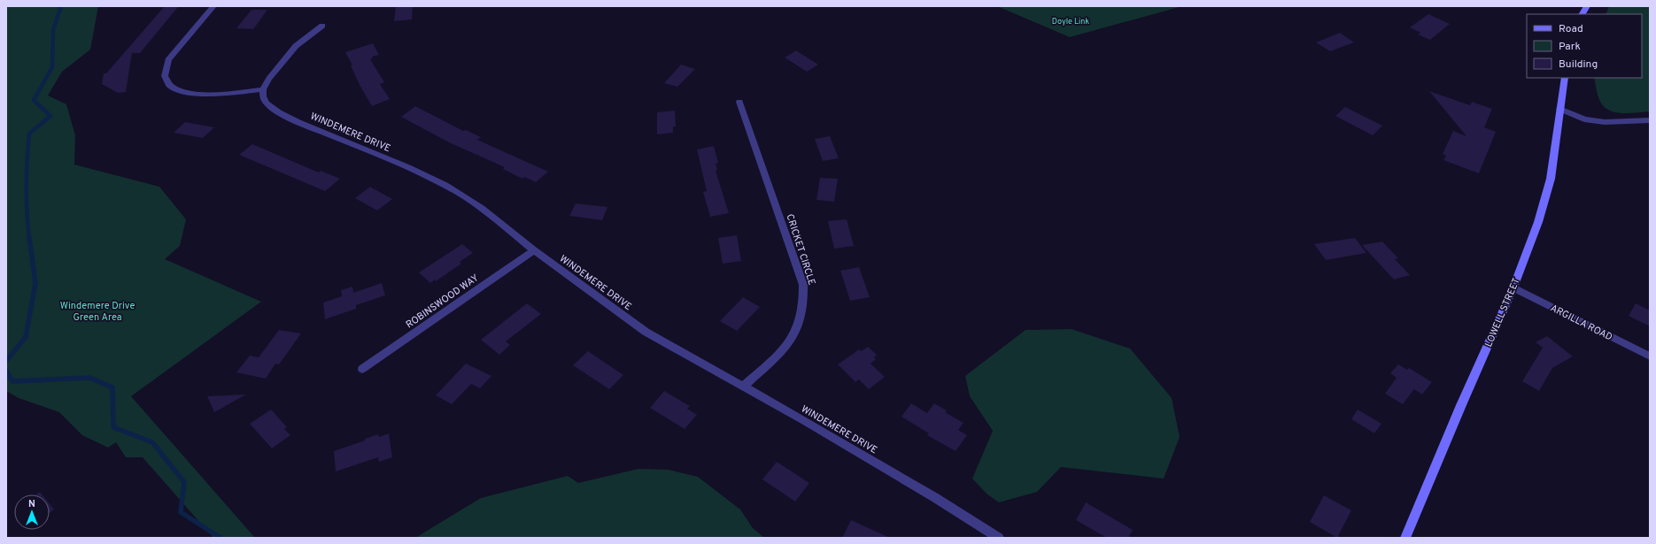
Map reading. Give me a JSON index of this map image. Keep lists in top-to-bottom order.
{
  "streets": {
    "main road": ["LOWELL STREET"],
    "street": [
      "WINDEMERE DRIVE",
      "CRICKET CIRCLE",
      "ROBINSWOOD WAY",
      "ARGILLA ROAD"
    ]
  },
  "crossings": [
    ["WINDEMERE DRIVE", "CRICKET CIRCLE"],
    ["WINDEMERE DRIVE", "ROBINSWOOD WAY"],
    ["LOWELL STREET", "ARGILLA ROAD"]
  ],
  "parks": ["Doyle Link", "Windemere Drive Green Area"],
  "legend": ["Road", "Park", "Building"],
  "north": "top"
}
